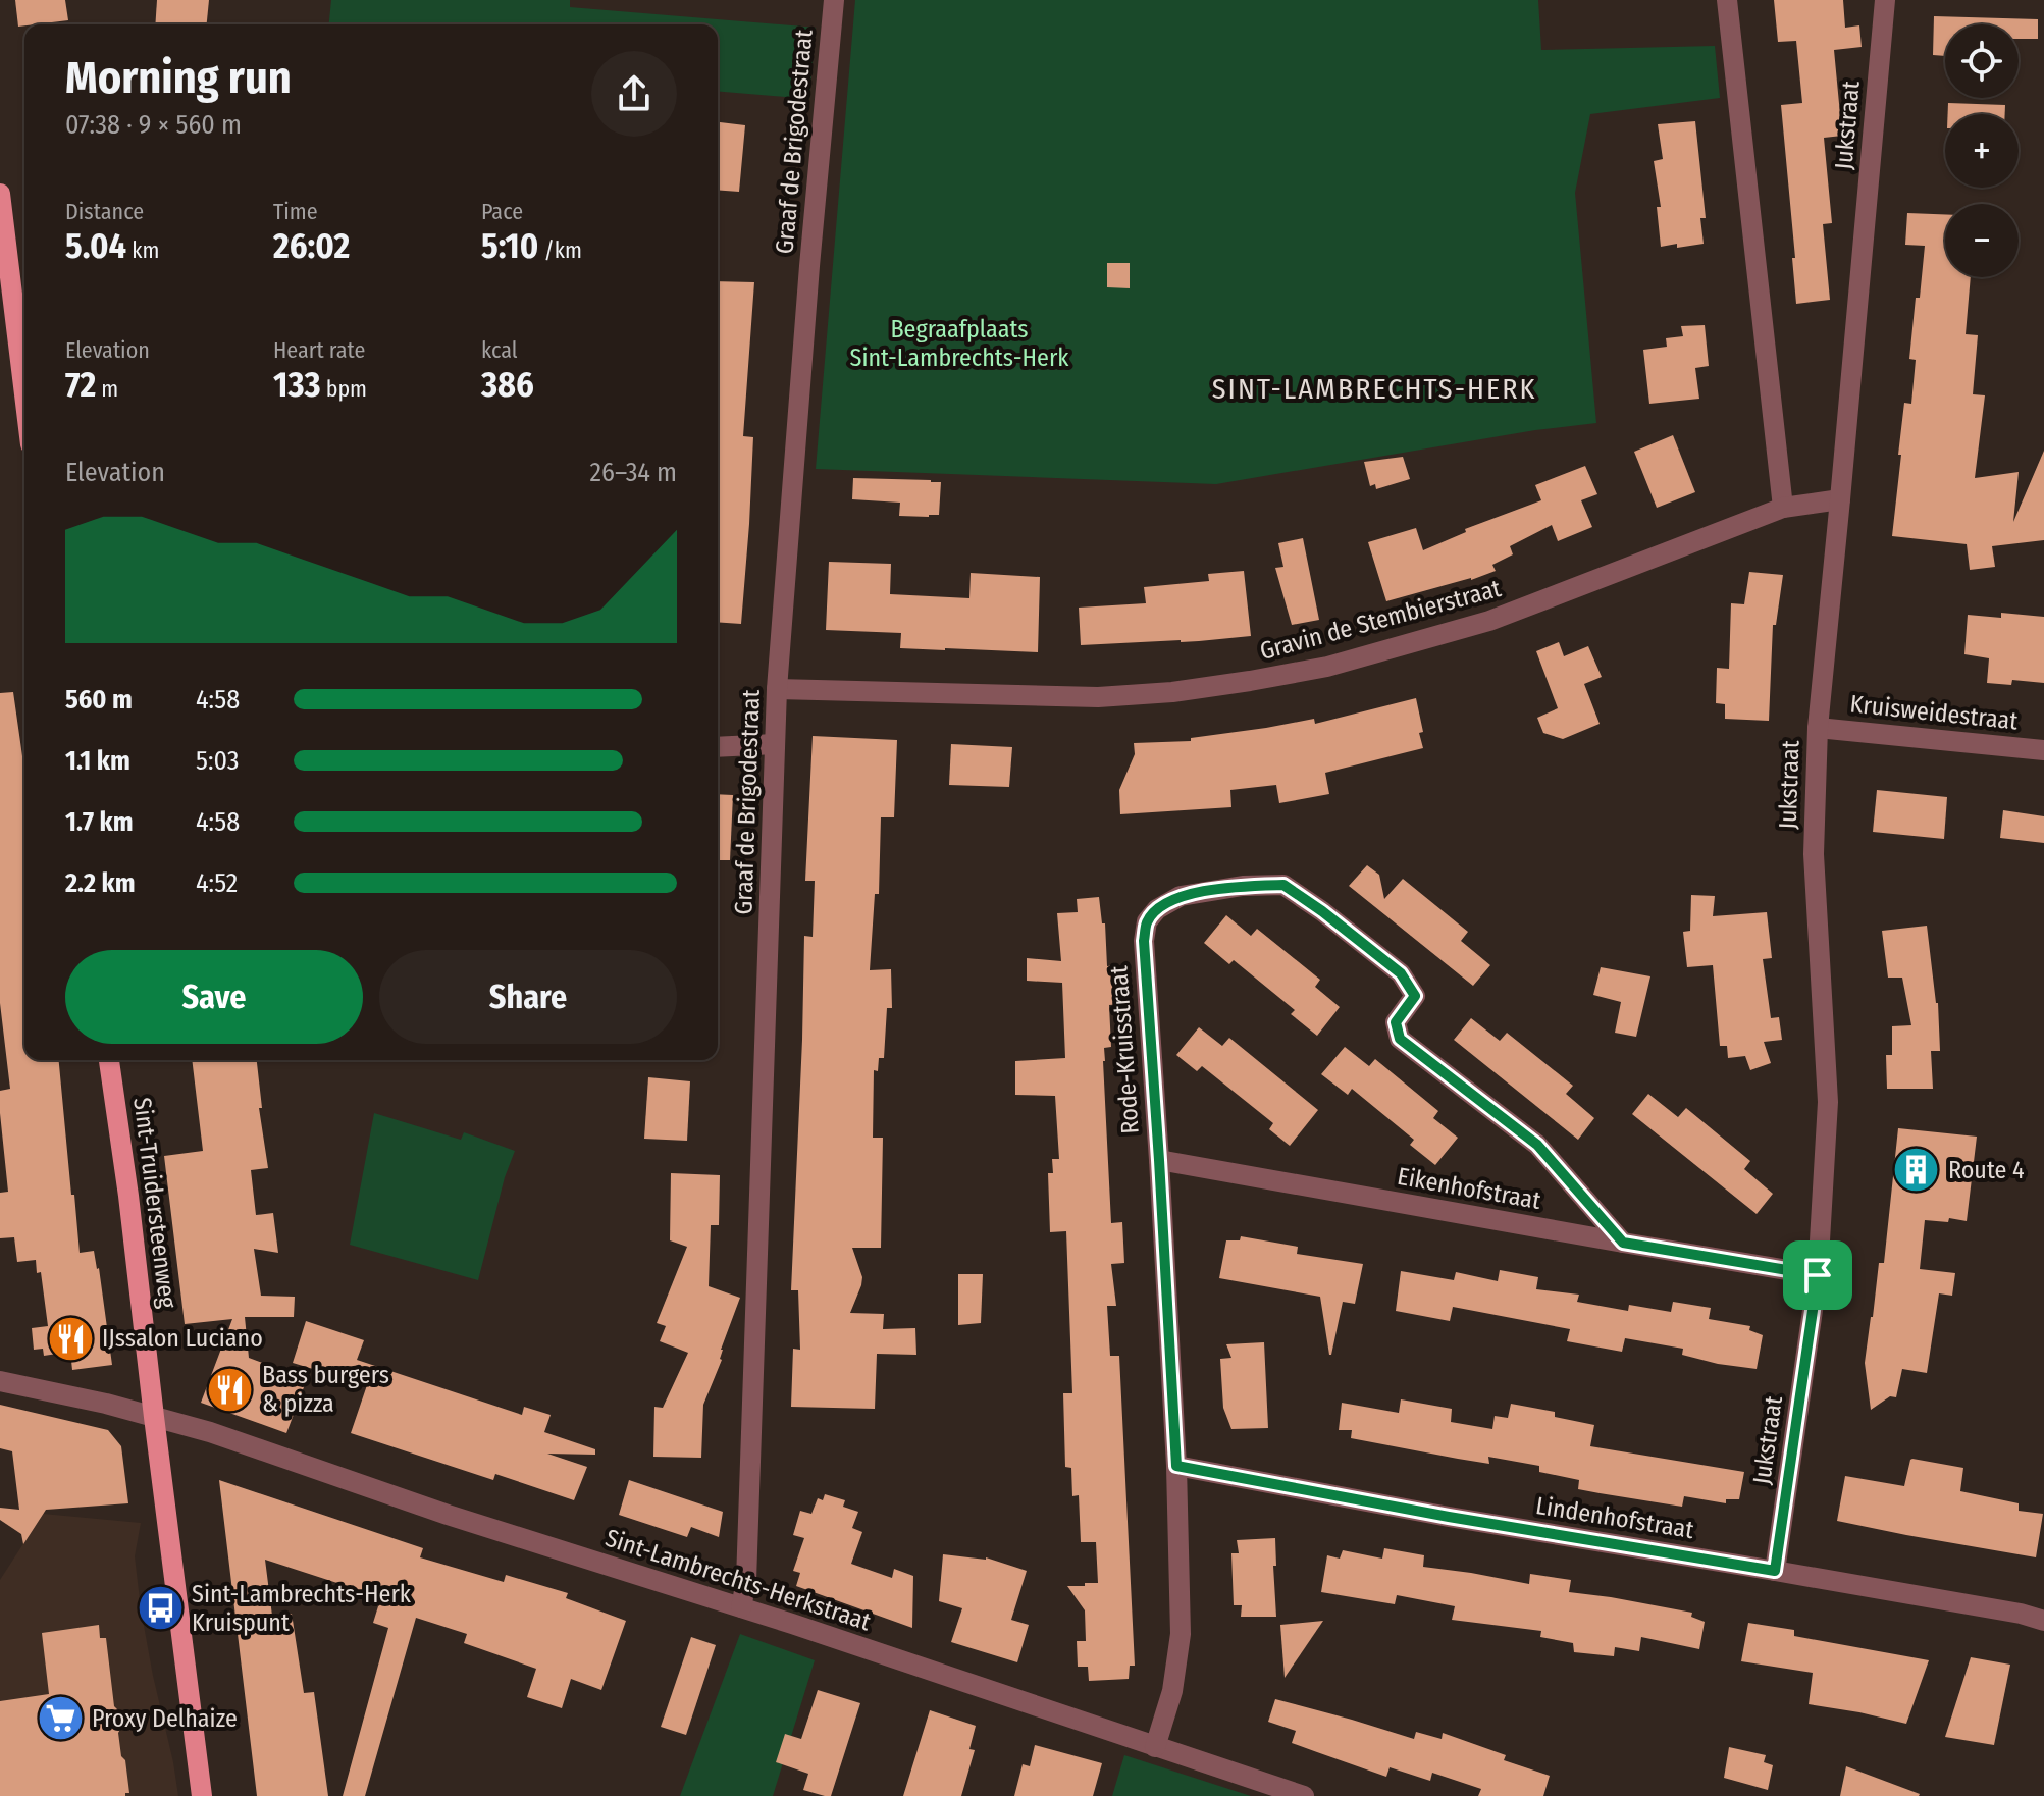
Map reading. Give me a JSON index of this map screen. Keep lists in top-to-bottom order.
{
  "streets": {
    "main road": ["Sint-Truidersteenweg"],
    "street": [
      "Jukstraat",
      "Graaf de Brigodestraat",
      "Gravin de Stembierstraat",
      "Kruisweidestraat",
      "Rode-Kruisstraat",
      "Eikenhofstraat",
      "Lindenhofstraat",
      "Sint-Lambrechts-Herkstraat"
    ]
  },
  "crossings": [
    ["Jukstraat", "Gravin de Stembierstraat"],
    ["Jukstraat", "Kruisweidestraat"],
    ["Jukstraat", "Eikenhofstraat"],
    ["Jukstraat", "Lindenhofstraat"],
    ["Graaf de Brigodestraat", "Gravin de Stembierstraat"],
    ["Graaf de Brigodestraat", "Sint-Lambrechts-Herkstraat"],
    ["Rode-Kruisstraat", "Eikenhofstraat"],
    ["Rode-Kruisstraat", "Lindenhofstraat"],
    ["Rode-Kruisstraat", "Sint-Lambrechts-Herkstraat"],
    ["Sint-Truidersteenweg", "Sint-Lambrechts-Herkstraat"]
  ],
  "districts": ["SINT-LAMBRECHTS-HERK"],
  "parks": ["Begraafplaats Sint-Lambrechts-Herk"],
  "places": {
    "building": ["Route 4"],
    "restaurant": ["IJssalon Luciano", "Bass burgers & pizza"],
    "bus stop": ["Sint-Lambrechts-Herk Kruispunt"],
    "supermarket": ["Proxy Delhaize"]
  },
  "page": {
    "map_buttons": ["+", "−"],
    "heading": ["Morning run", "07:38 · 9 × 560 m"],
    "stats": [
      ["Distance", "5.04 km"],
      ["Time", "26:02"],
      ["Pace", "5:10 /km"],
      ["Elevation", "72 m"],
      ["Heart rate", "133 bpm"],
      ["kcal", "386"]
    ],
    "chart": ["Elevation", "26–34 m"],
    "list": [
      {
        "name": "560 m",
        "note": "4:58"
      },
      {
        "name": "1.1 km",
        "note": "5:03"
      },
      {
        "name": "1.7 km",
        "note": "4:58"
      },
      {
        "name": "2.2 km",
        "note": "4:52"
      }
    ],
    "buttons": ["Save", "Share"]
  }
}
